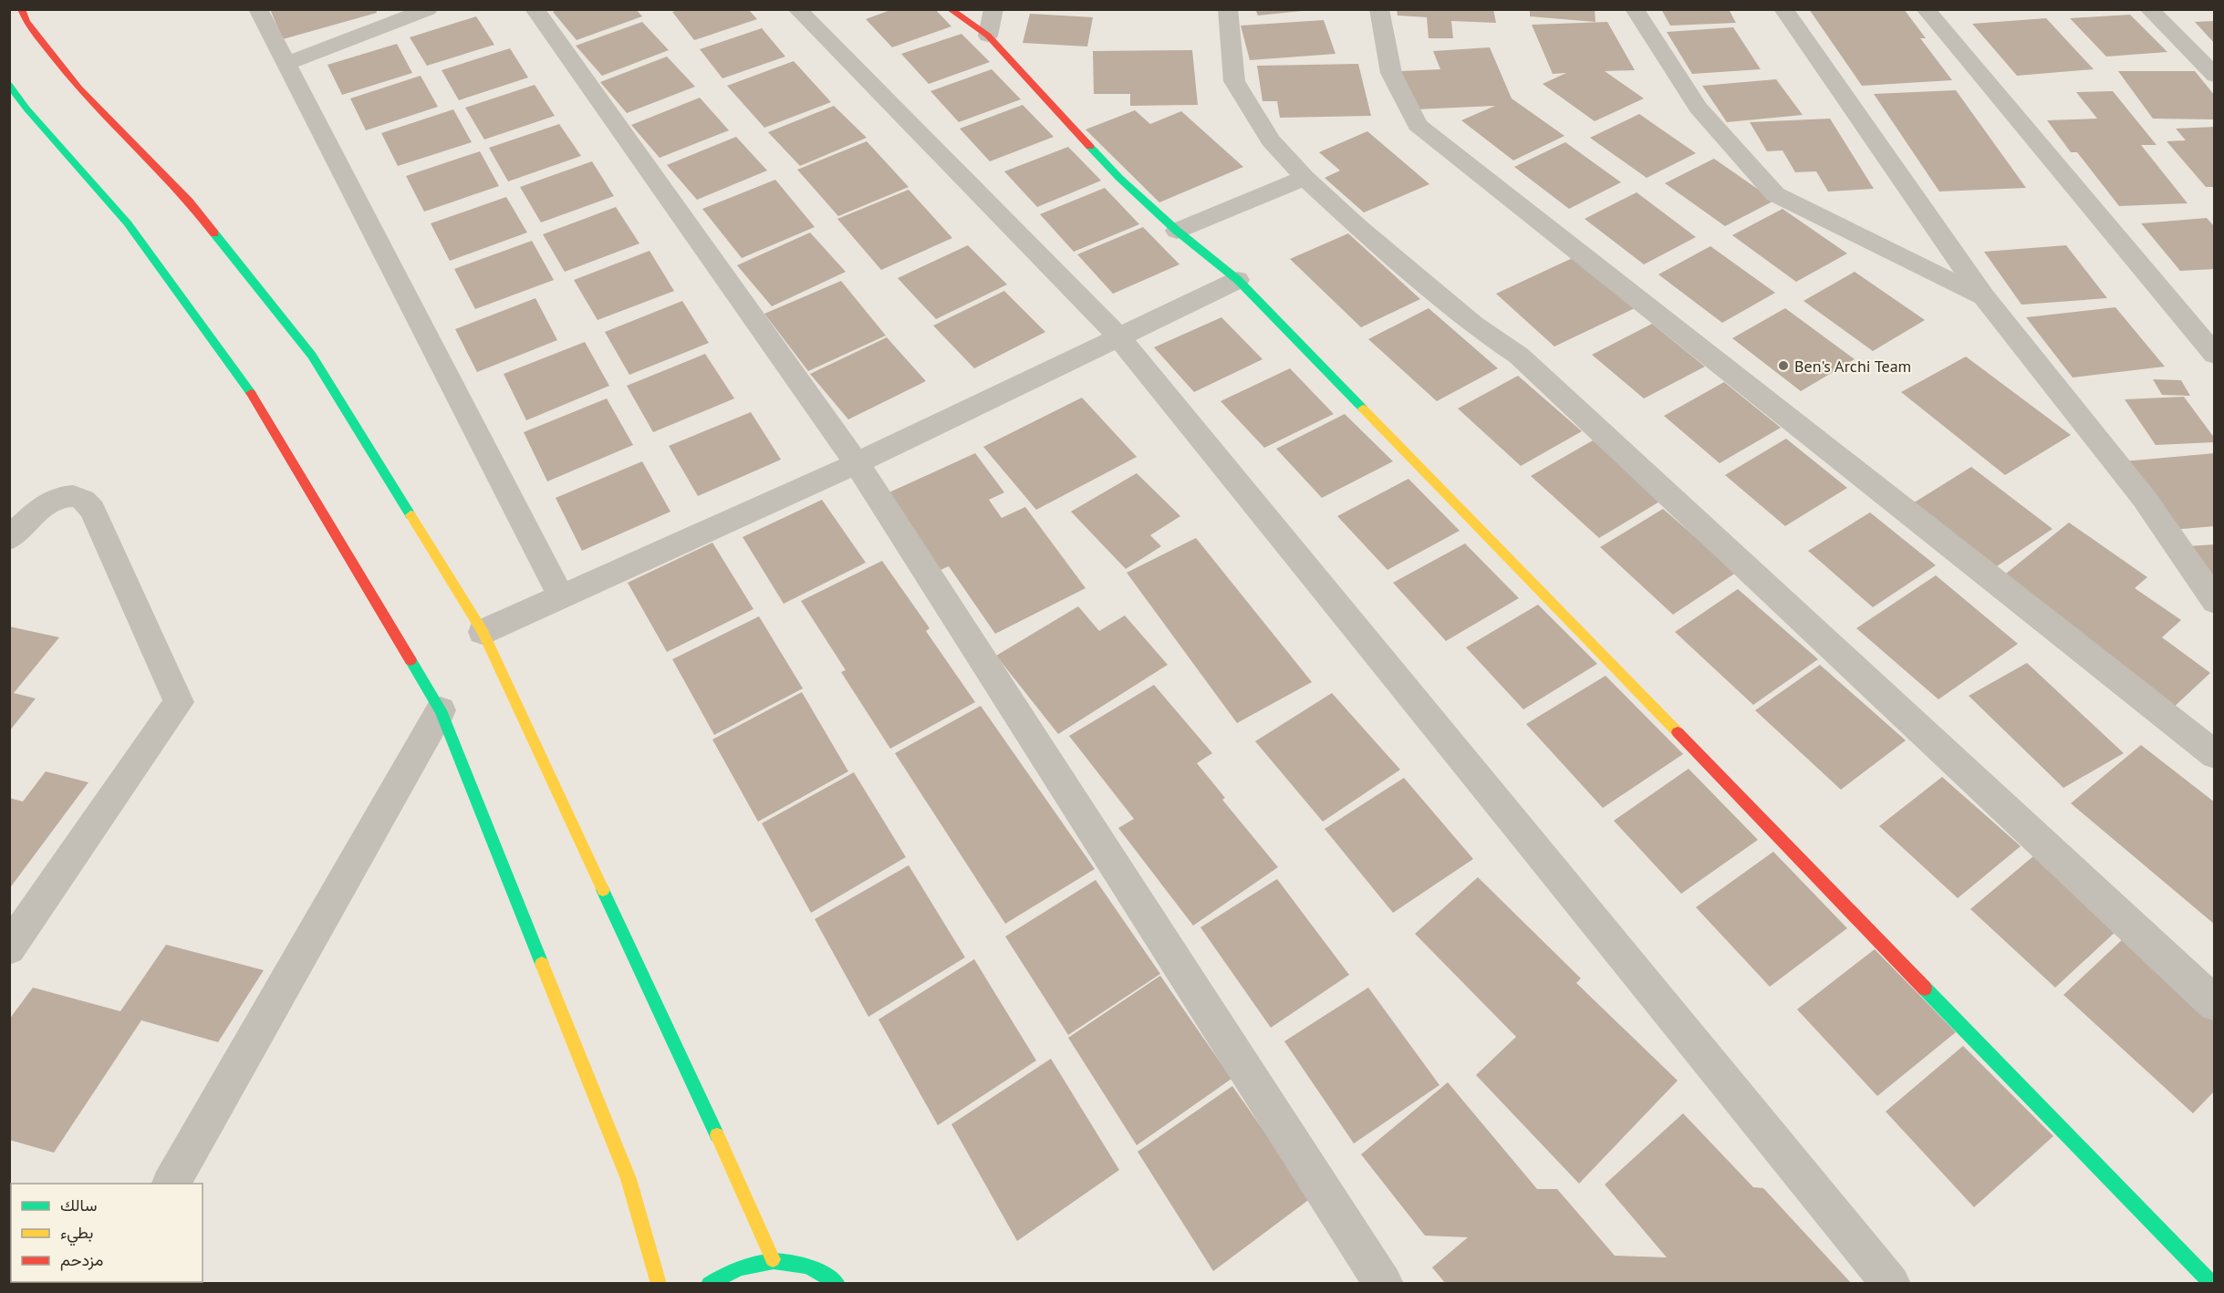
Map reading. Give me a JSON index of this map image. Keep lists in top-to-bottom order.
{
  "places": ["Ben's Archi Team"],
  "legend": ["سالك", "بطيء", "مزدحم"]
}
